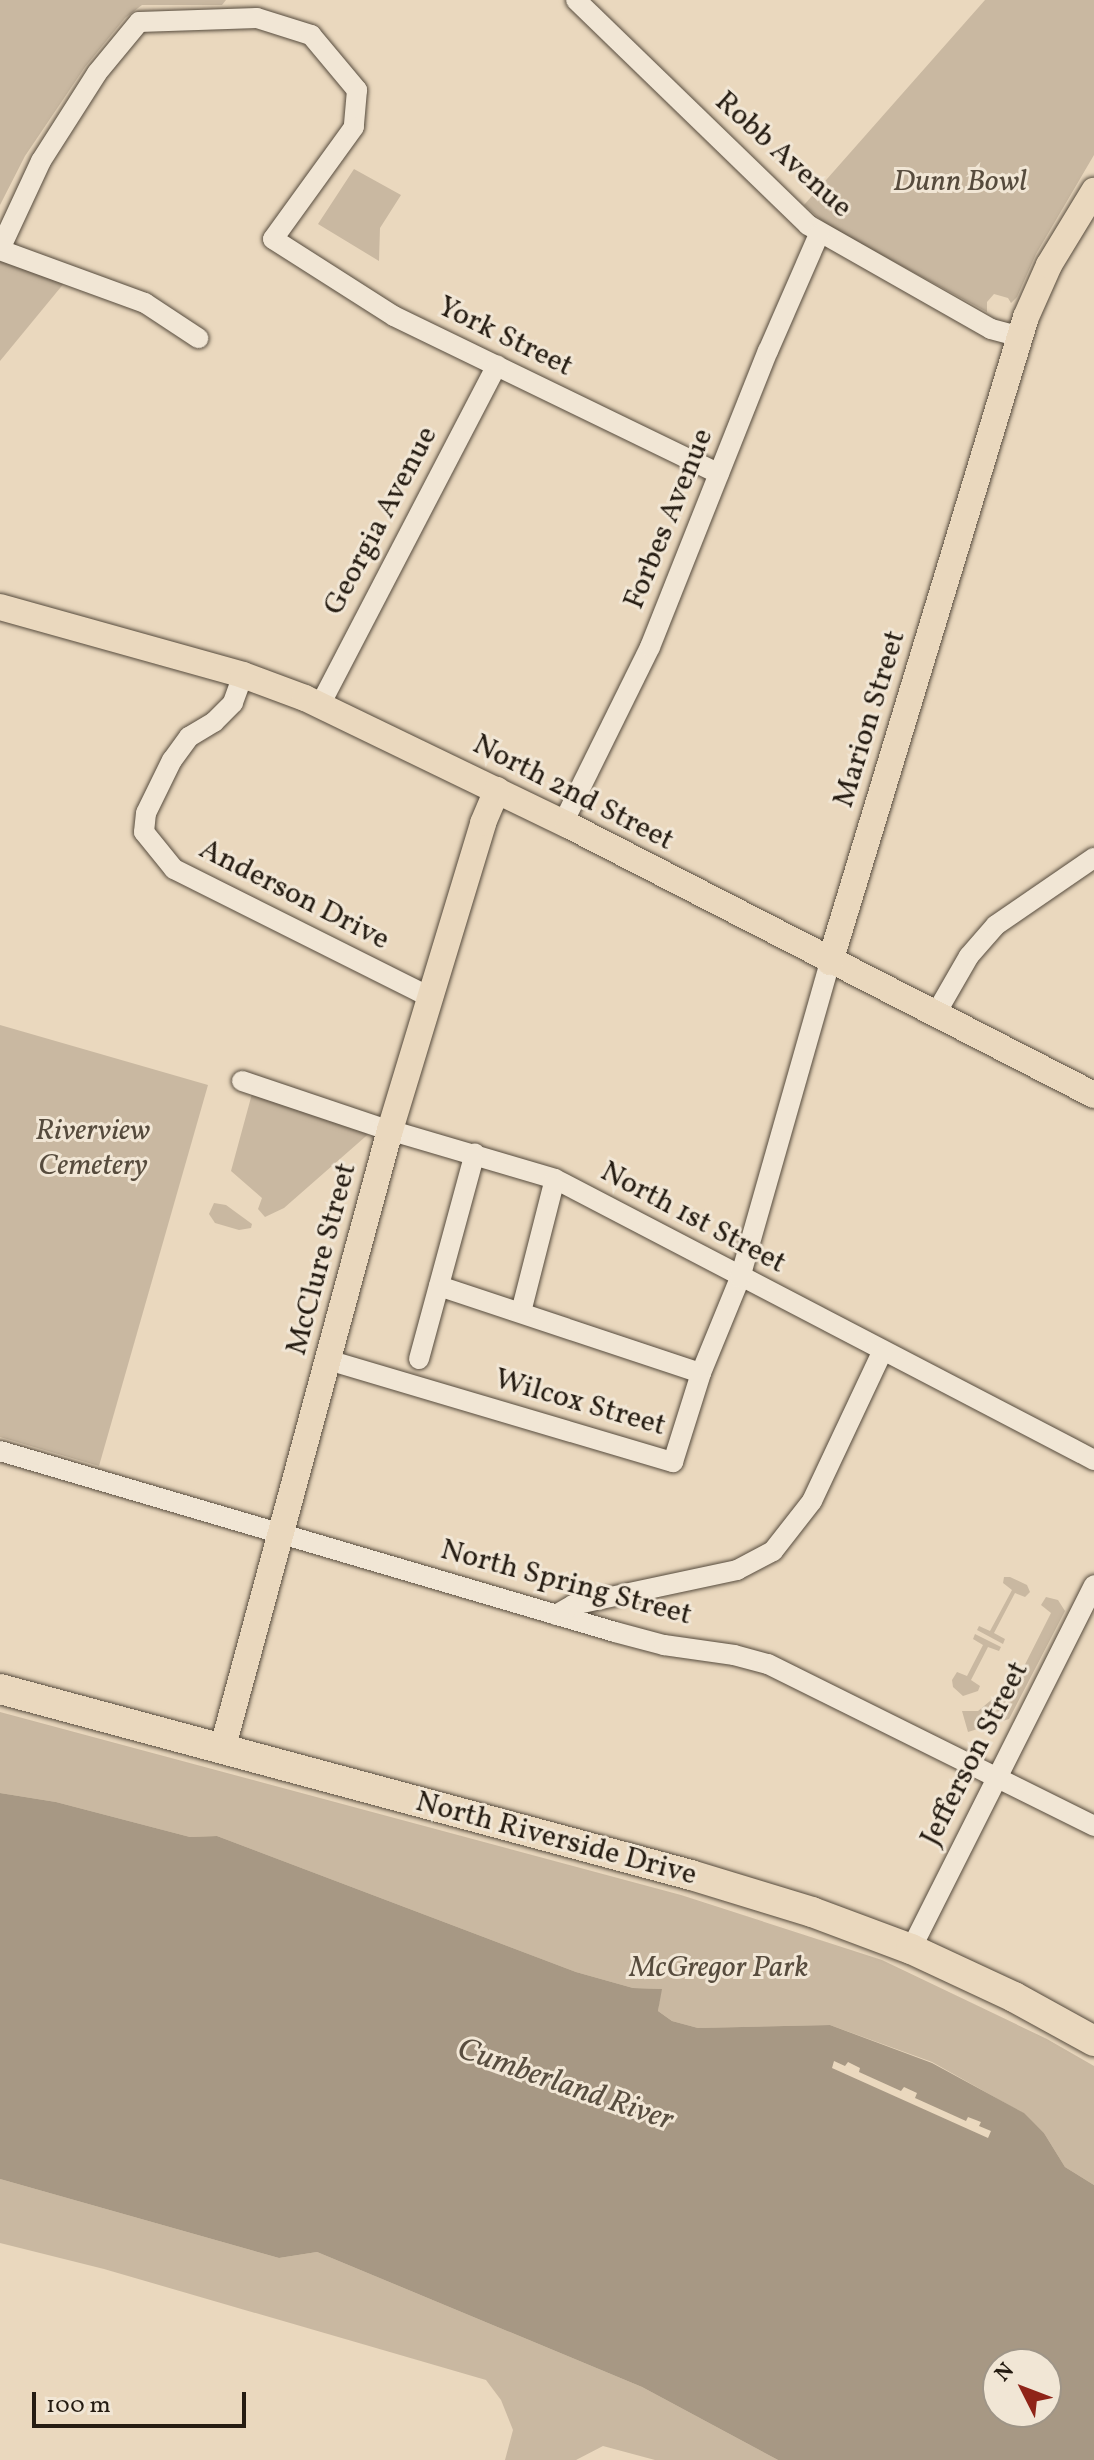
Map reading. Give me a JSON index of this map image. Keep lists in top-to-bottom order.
{
  "streets": {
    "highway": ["North Riverside Drive"],
    "main road": ["Marion Street", "North 2nd Street", "McClure Street"],
    "street": [
      "Robb Avenue",
      "York Street",
      "Forbes Avenue",
      "Georgia Avenue",
      "Anderson Drive",
      "North 1st Street",
      "Wilcox Street",
      "North Spring Street",
      "Jefferson Street"
    ]
  },
  "crossings": [
    ["Robb Avenue", "Forbes Avenue"],
    ["Robb Avenue", "Marion Street"],
    ["York Street", "Forbes Avenue"],
    ["York Street", "Georgia Avenue"],
    ["Forbes Avenue", "North 2nd Street"],
    ["Georgia Avenue", "North 2nd Street"],
    ["Marion Street", "North 2nd Street"],
    ["Marion Street", "North 1st Street"],
    ["Marion Street", "Wilcox Street"],
    ["North 2nd Street", "Anderson Drive"],
    ["North 2nd Street", "McClure Street"],
    ["Anderson Drive", "McClure Street"],
    ["North 1st Street", "McClure Street"],
    ["North 1st Street", "Wilcox Street"],
    ["McClure Street", "Wilcox Street"],
    ["McClure Street", "North Spring Street"],
    ["McClure Street", "North Riverside Drive"],
    ["North Spring Street", "Jefferson Street"],
    ["Jefferson Street", "North Riverside Drive"]
  ],
  "water": ["Cumberland River"],
  "parks": ["Dunn Bowl", "Riverview Cemetery", "McGregor Park"],
  "scale_bar": "100 m",
  "north": "top left"
}
